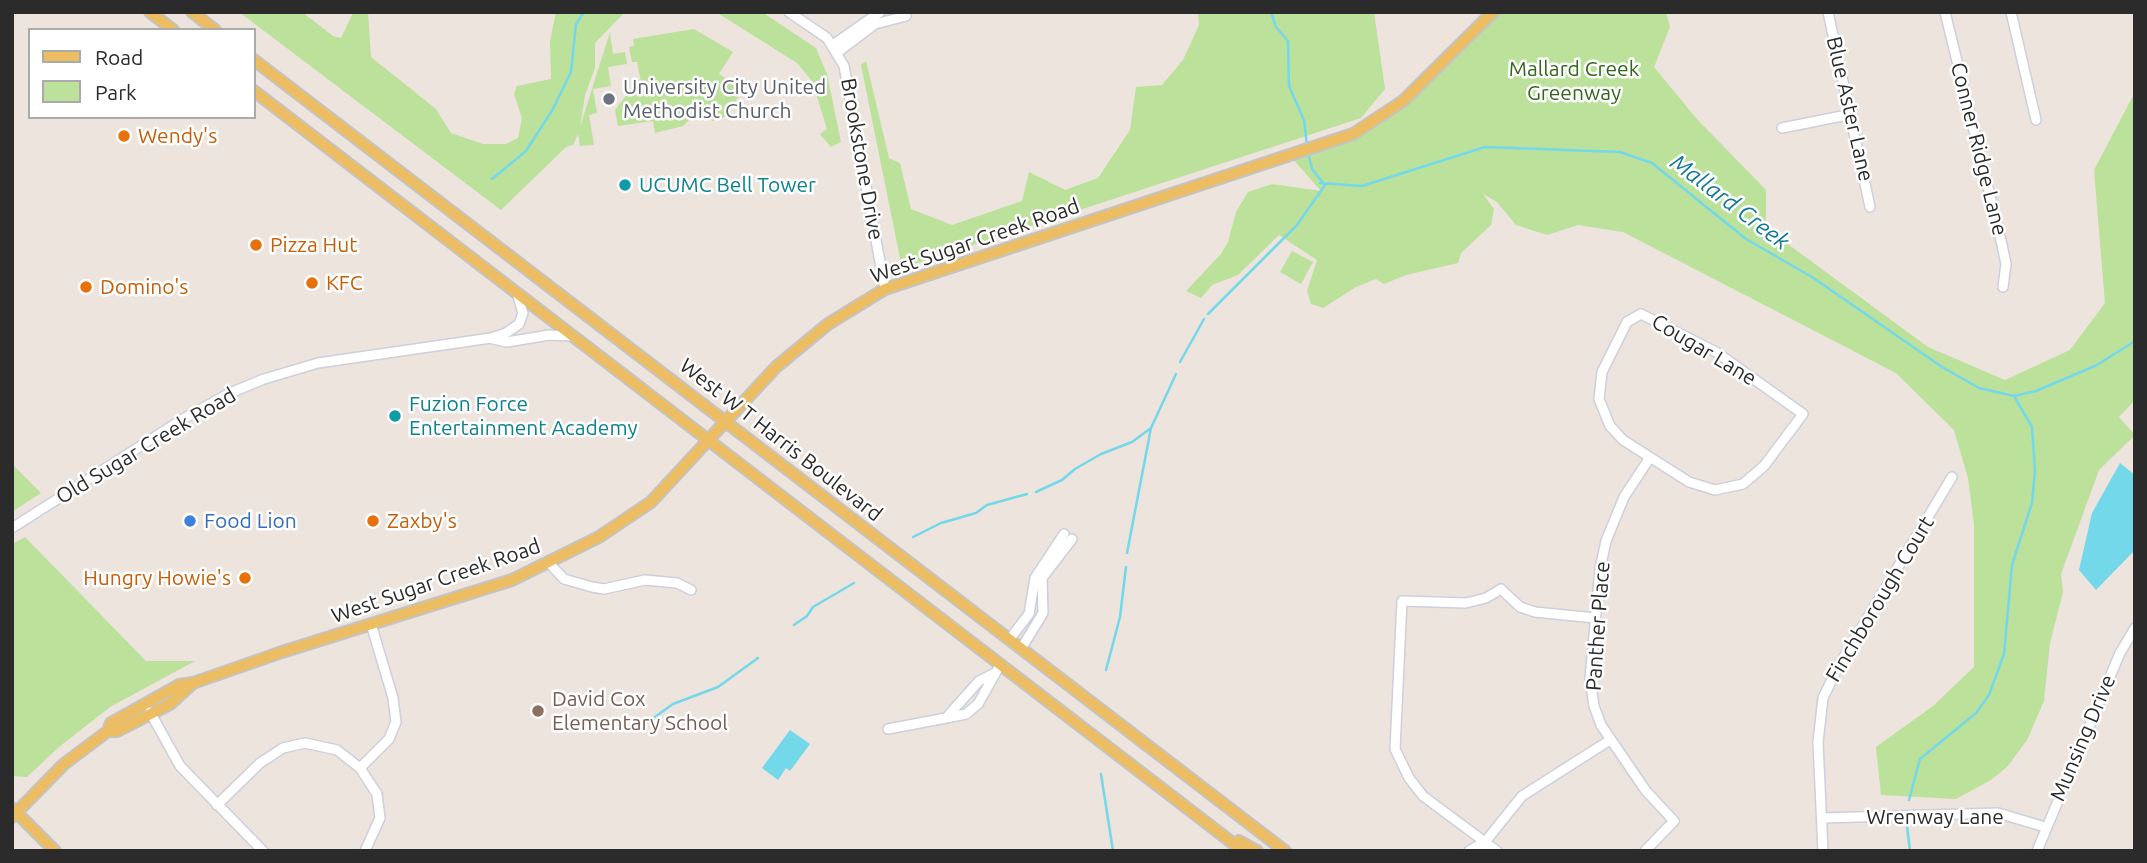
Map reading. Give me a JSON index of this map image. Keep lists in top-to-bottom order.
{
  "streets": {
    "main road": ["West Sugar Creek Road", "West W T Harris Boulevard"],
    "street": [
      "Blue Aster Lane",
      "Conner Ridge Lane",
      "Brookstone Drive",
      "Cougar Lane",
      "Old Sugar Creek Road",
      "Finchborough Court",
      "Panther Place",
      "Munsing Drive",
      "Wrenway Lane"
    ]
  },
  "crossings": [
    ["Brookstone Drive", "West Sugar Creek Road"],
    ["West Sugar Creek Road", "West W T Harris Boulevard"],
    ["Cougar Lane", "Panther Place"],
    ["West W T Harris Boulevard", "Old Sugar Creek Road"],
    ["Finchborough Court", "Wrenway Lane"],
    ["Munsing Drive", "Wrenway Lane"]
  ],
  "water": ["Mallard Creek"],
  "parks": ["Mallard Creek Greenway"],
  "places": [
    "University City United Methodist Church",
    "Wendy's",
    "UCUMC Bell Tower",
    "Pizza Hut",
    "KFC",
    "Domino's",
    "Fuzion Force Entertainment Academy",
    "Food Lion",
    "Zaxby's",
    "Hungry Howie's",
    "David Cox Elementary School"
  ],
  "legend": ["Road", "Park"]
}
